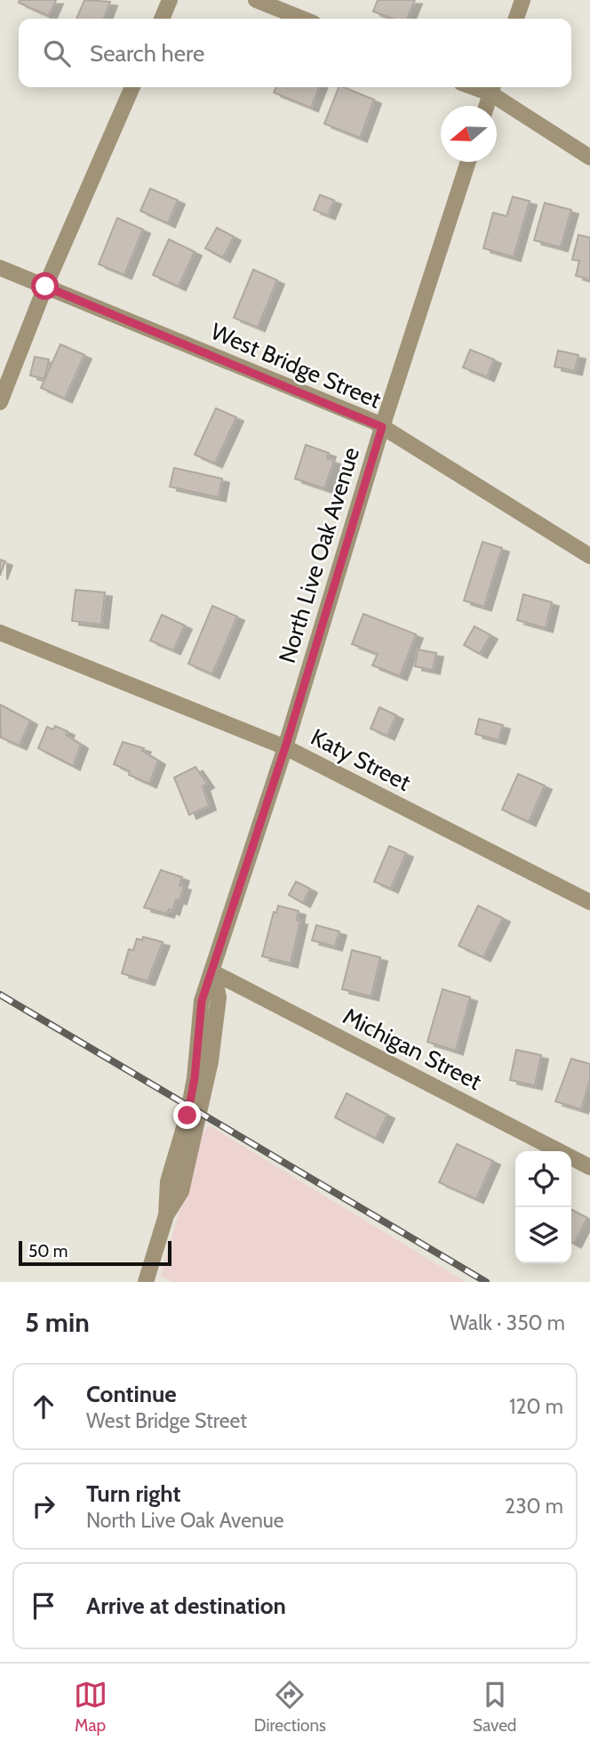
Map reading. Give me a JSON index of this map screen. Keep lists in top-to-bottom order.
{
  "streets": {
    "street": [
      "West Bridge Street",
      "North Live Oak Avenue",
      "Katy Street",
      "Michigan Street"
    ]
  },
  "crossings": [
    ["West Bridge Street", "North Live Oak Avenue"],
    ["North Live Oak Avenue", "Katy Street"],
    ["North Live Oak Avenue", "Michigan Street"]
  ],
  "scale_bar": "50 m",
  "north": "left",
  "page": {
    "search": "Search here",
    "scale": "50 m",
    "heading": ["5 min", "Walk · 350 m"],
    "list": [
      ["Continue", "West Bridge Street", "120 m"],
      ["Turn right", "North Live Oak Avenue", "230 m"],
      "Arrive at destination"
    ],
    "nav": ["Map", "Directions", "Saved"]
  }
}
